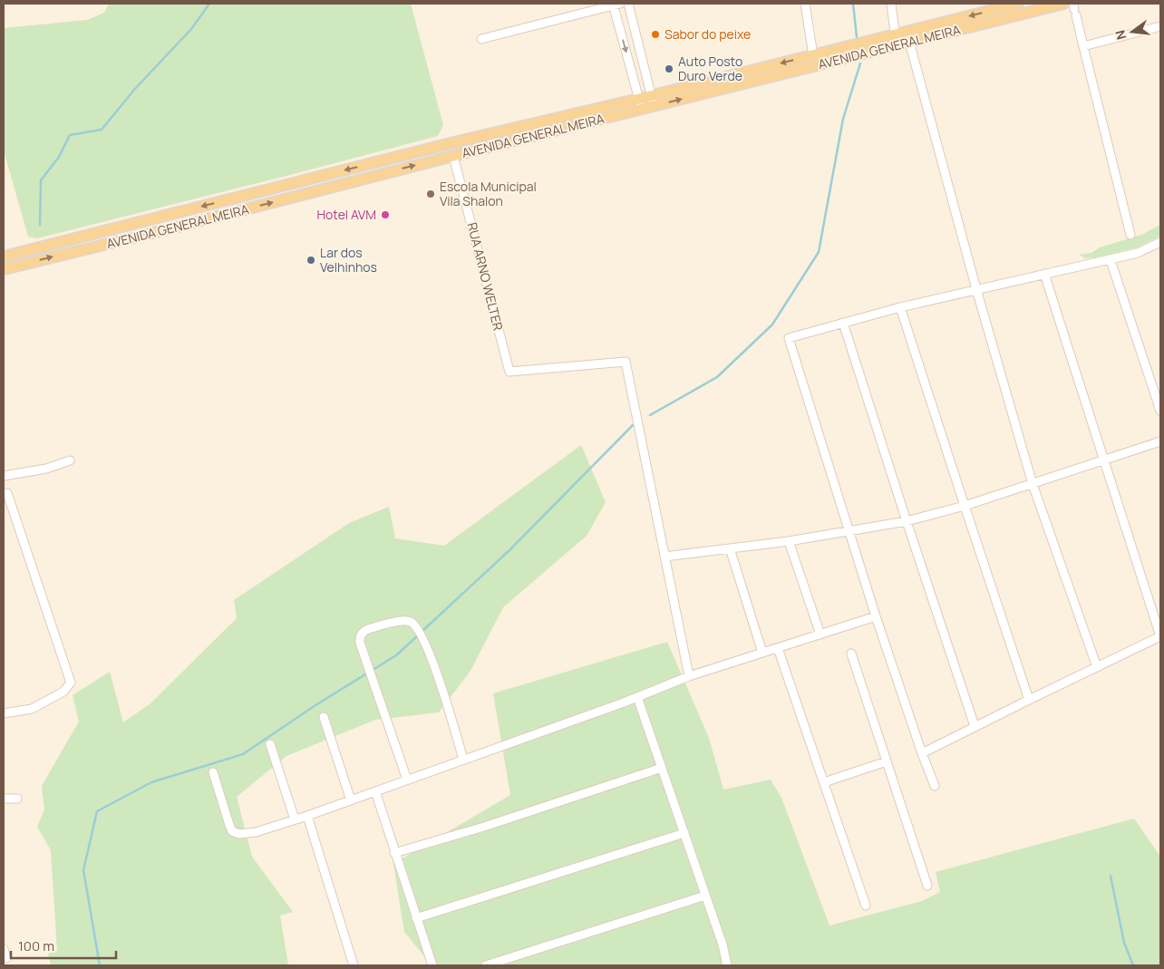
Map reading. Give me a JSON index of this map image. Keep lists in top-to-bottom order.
{
  "streets": {
    "main road": ["AVENIDA GENERAL MEIRA"],
    "street": ["RUA ARNO WELTER"]
  },
  "crossings": [
    ["AVENIDA GENERAL MEIRA", "RUA ARNO WELTER"]
  ],
  "places": [
    "Sabor do peixe",
    "Auto Posto Duro Verde",
    "Escola Municipal Vila Shalon",
    "Hotel AVM",
    "Lar dos Velhinhos"
  ],
  "scale_bar": "100 m",
  "north": "left"
}
